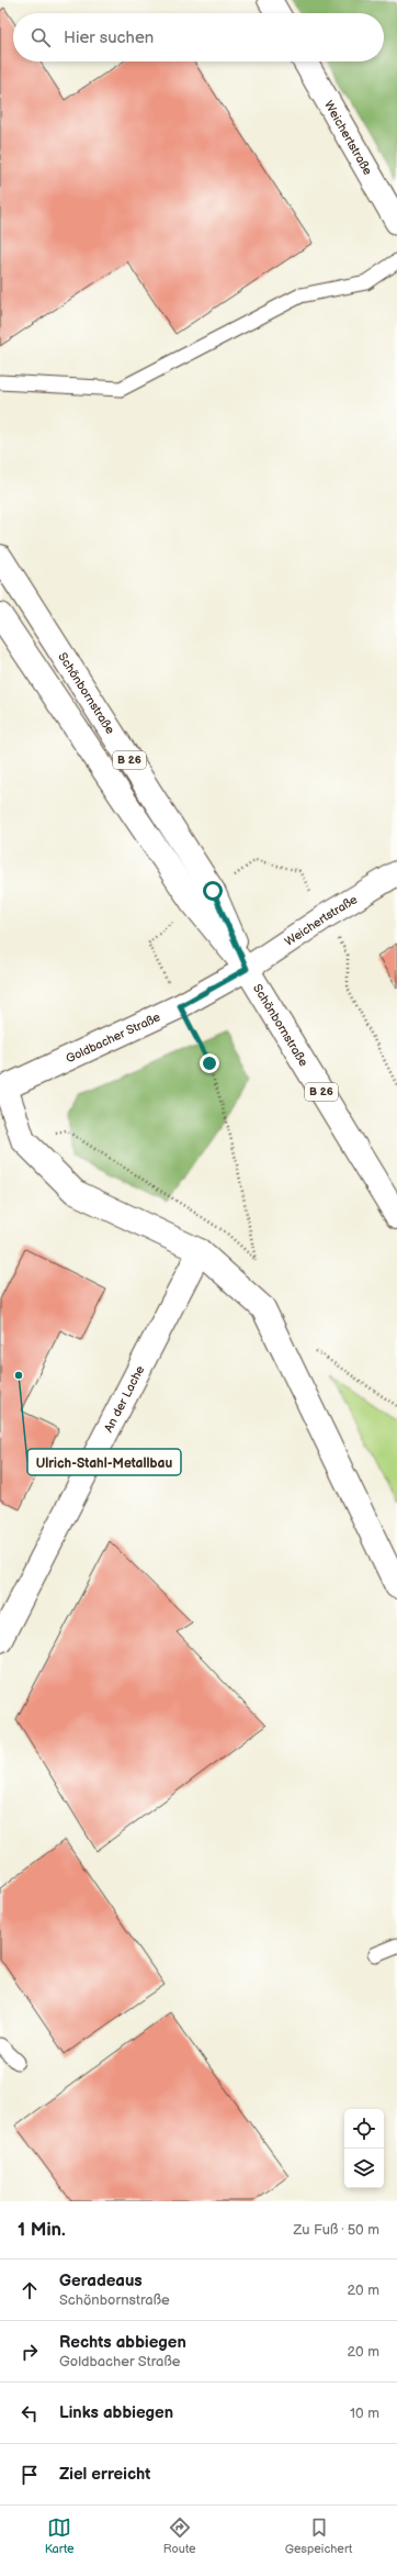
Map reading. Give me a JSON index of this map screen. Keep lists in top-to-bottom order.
{
  "streets": {
    "street": [
      "Weichertstraße",
      "Schönbornstraße",
      "B 26",
      "Goldbacher Straße",
      "An der Lache"
    ]
  },
  "crossings": [
    ["Weichertstraße", "Schönbornstraße"],
    ["Weichertstraße", "Goldbacher Straße"],
    ["Schönbornstraße", "Goldbacher Straße"]
  ],
  "places": ["Ulrich-Stahl-Metallbau"],
  "page": {
    "search": "Hier suchen",
    "heading": ["1 Min.", "Zu Fuß · 50 m"],
    "list": [
      ["Geradeaus", "Schönbornstraße", "20 m"],
      ["Rechts abbiegen", "Goldbacher Straße", "20 m"],
      ["Links abbiegen", "10 m"],
      "Ziel erreicht"
    ],
    "nav": ["Karte", "Route", "Gespeichert"]
  }
}
